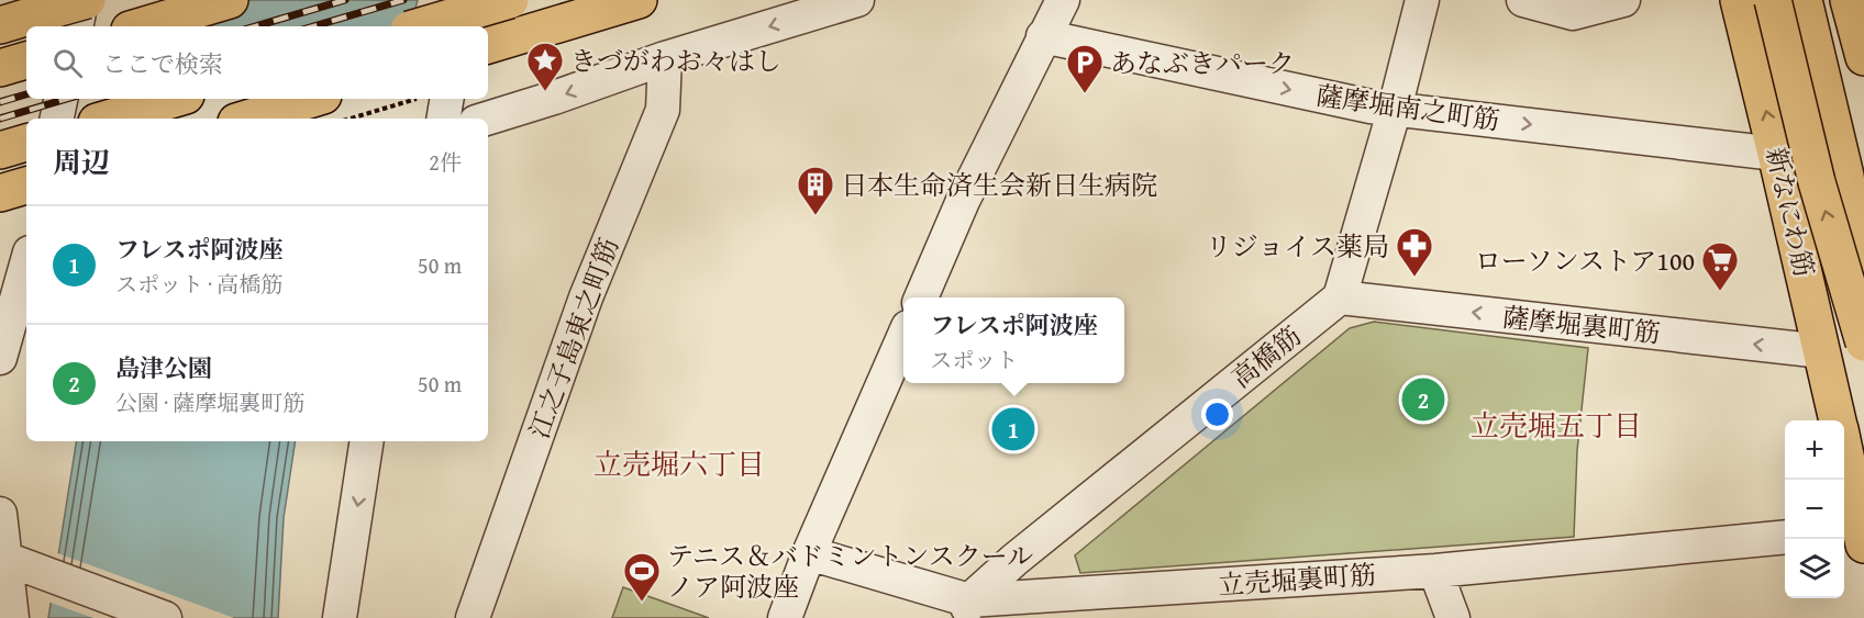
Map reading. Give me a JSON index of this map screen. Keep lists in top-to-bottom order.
{
  "streets": {
    "main road": ["新なにわ筋"],
    "street": [
      "薩摩堀南之町筋",
      "薩摩堀裏町筋",
      "江之子島東之町筋",
      "高橋筋",
      "立売堀裏町筋"
    ]
  },
  "crossings": [
    ["薩摩堀南之町筋", "新なにわ筋"],
    ["新なにわ筋", "薩摩堀裏町筋"],
    ["薩摩堀裏町筋", "高橋筋"],
    ["高橋筋", "立売堀裏町筋"]
  ],
  "one_way": ["薩摩堀南之町筋", "薩摩堀裏町筋"],
  "districts": ["立売堀五丁目", "立売堀六丁目"],
  "places": {
    "place": ["きづがわお々はし"],
    "parking": ["あなぶきパーク"],
    "building": ["日本生命済生会新日生病院"],
    "pharmacy": ["リジョイス薬局"],
    "supermarket": ["ローソンストア100"],
    "sports": ["テニス＆バドミントンスクール ノア阿波座"]
  },
  "page": {
    "search": "ここで検索",
    "heading": ["周辺", "2件"],
    "list": [
      {
        "mark": "1",
        "name": "フレスポ阿波座",
        "note": "スポット · 高橋筋",
        "value": "50 m"
      },
      {
        "mark": "2",
        "name": "島津公園",
        "note": "公園 · 薩摩堀裏町筋",
        "value": "50 m"
      }
    ],
    "popup": ["フレスポ阿波座", "スポット"],
    "pins": ["2", "1"],
    "map_buttons": ["+", "−"]
  }
}
